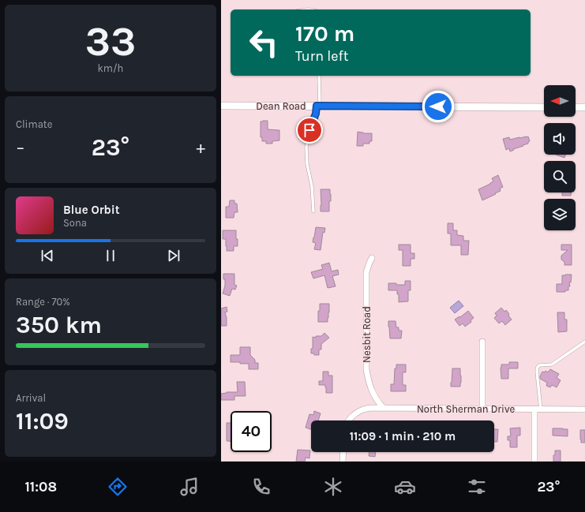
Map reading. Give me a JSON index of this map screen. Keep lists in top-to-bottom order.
{
  "streets": {
    "street": ["Dean Road", "Nesbit Road", "North Sherman Drive"]
  },
  "crossings": [
    ["Nesbit Road", "North Sherman Drive"]
  ],
  "north": "left",
  "page": {
    "tile": [
      ["33", "km/h"],
      "Climate",
      ["Range · 70%", "350 km"],
      ["Arrival", "11:09"]
    ],
    "turn": ["170 m", "Turn left"],
    "heat": ["−", "23°", "+"],
    "song": ["Blue Orbit", "Sona"],
    "limit": "40",
    "trip": "11:09 · 1 min · 210 m",
    "tabs": ["11:08", "23°"]
  }
}
